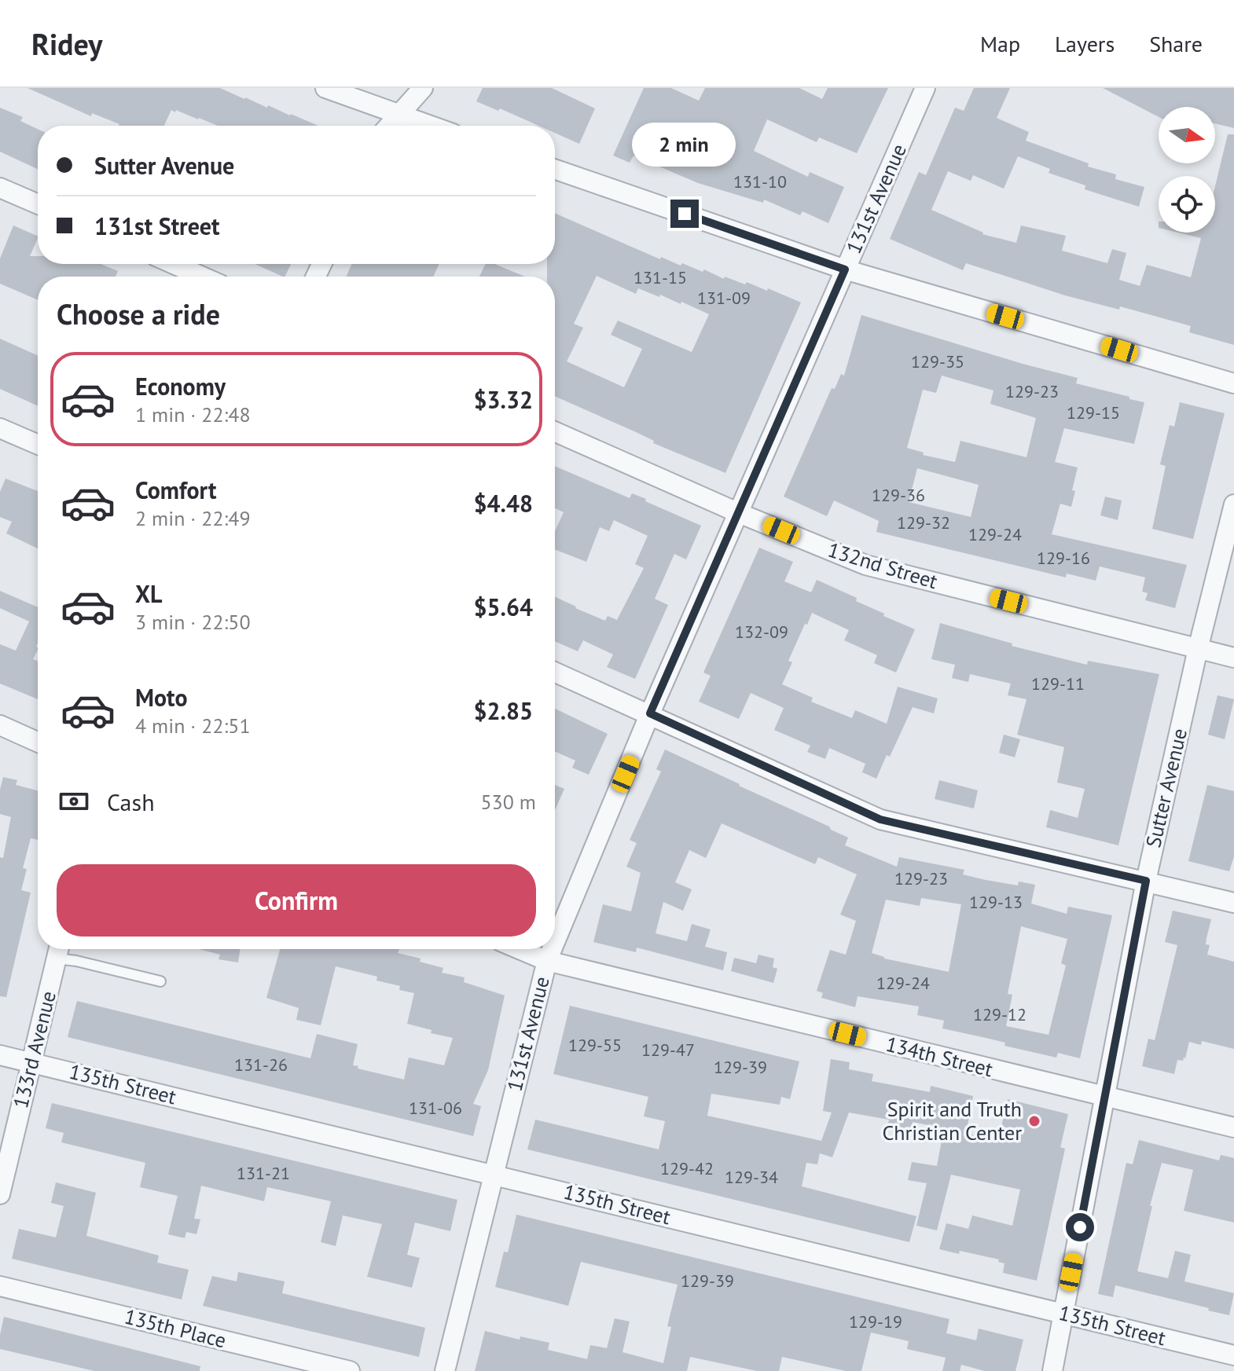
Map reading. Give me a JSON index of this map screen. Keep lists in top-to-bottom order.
{
  "streets": {
    "street": [
      "131st Avenue",
      "132nd Street",
      "Sutter Avenue",
      "133rd Avenue",
      "134th Street",
      "135th Street",
      "135th Place"
    ]
  },
  "crossings": [
    ["131st Avenue", "132nd Street"],
    ["131st Avenue", "134th Street"],
    ["131st Avenue", "135th Street"],
    ["132nd Street", "Sutter Avenue"],
    ["Sutter Avenue", "134th Street"],
    ["Sutter Avenue", "135th Street"],
    ["133rd Avenue", "135th Street"]
  ],
  "places": ["Spirit and Truth Christian Center"],
  "house_numbers": [
    "131-10",
    "131-15",
    "131-09",
    "129-35",
    "129-23",
    "129-15",
    "129-36",
    "129-32",
    "129-24",
    "129-16",
    "132-09",
    "129-11",
    "129-23",
    "129-13",
    "129-24",
    "129-12",
    "129-55",
    "129-47",
    "131-26",
    "129-39",
    "131-06",
    "129-42",
    "131-21",
    "129-34",
    "129-39",
    "129-19"
  ],
  "north": "right",
  "page": {
    "header": "Ridey",
    "nav": ["Map", "Layers", "Share"],
    "bubble": "2 min",
    "banner": ["Sutter Avenue", "131st Street"],
    "heading": "Choose a ride",
    "list": [
      {
        "name": "Economy",
        "note": "1 min · 22:48",
        "value": "$3.32"
      },
      {
        "name": "Comfort",
        "note": "2 min · 22:49",
        "value": "$4.48"
      },
      {
        "name": "XL",
        "note": "3 min · 22:50",
        "value": "$5.64"
      },
      {
        "name": "Moto",
        "note": "4 min · 22:51",
        "value": "$2.85"
      }
    ],
    "pay": ["Cash", "530 m"],
    "buttons": "Confirm"
  }
}
